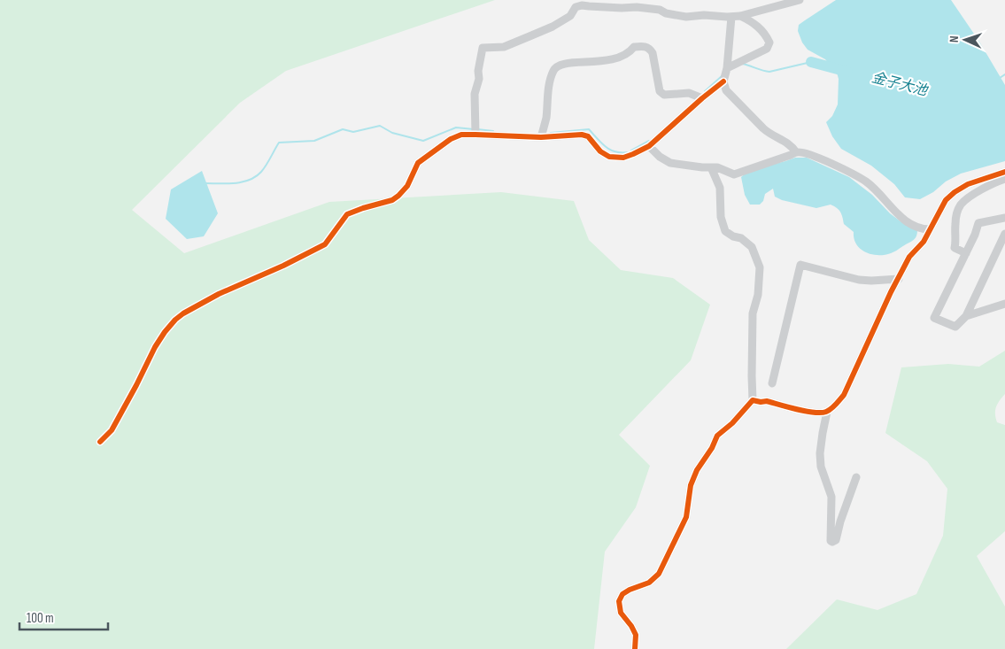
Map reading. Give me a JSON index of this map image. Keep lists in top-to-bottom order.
{
  "water": ["金子大池"],
  "scale_bar": "100 m",
  "north": "left"
}
